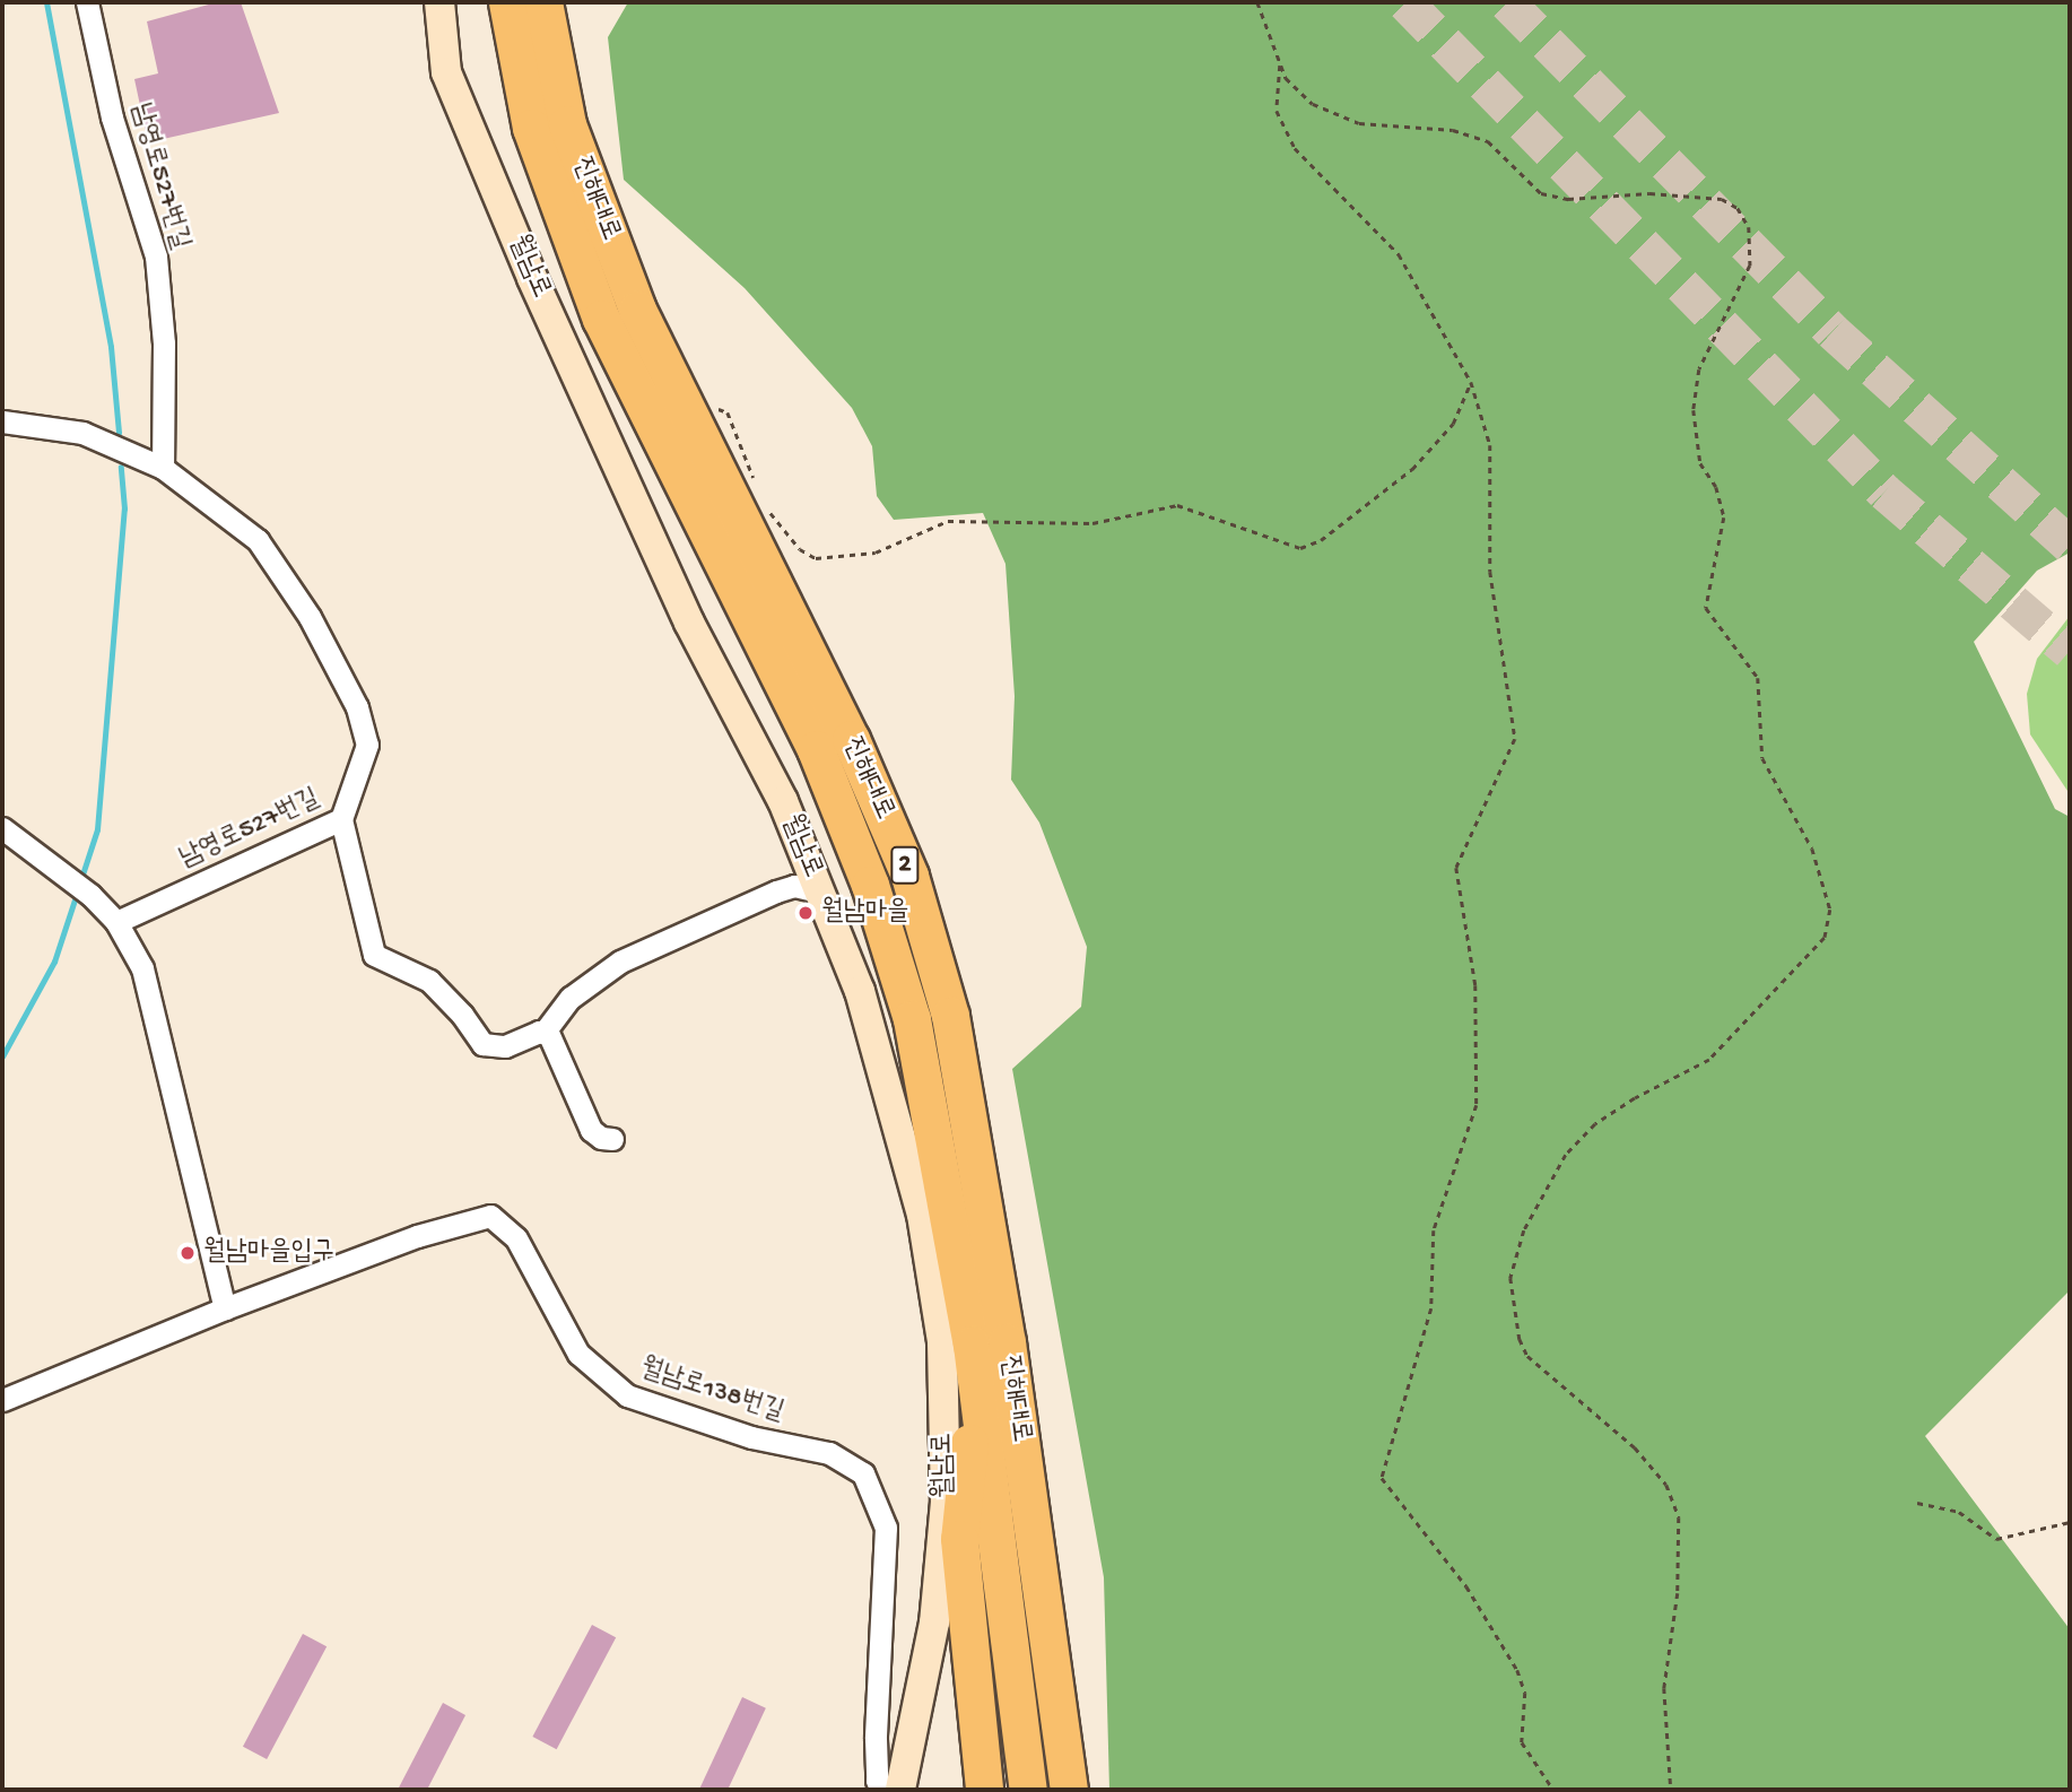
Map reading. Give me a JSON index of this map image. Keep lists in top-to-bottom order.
{
  "streets": {
    "highway": ["진해대로", "2"],
    "main road": ["월남로"],
    "street": ["남영로527번길", "월남로138번길"]
  },
  "places": ["월남마을", "월남마을입구"]
}
